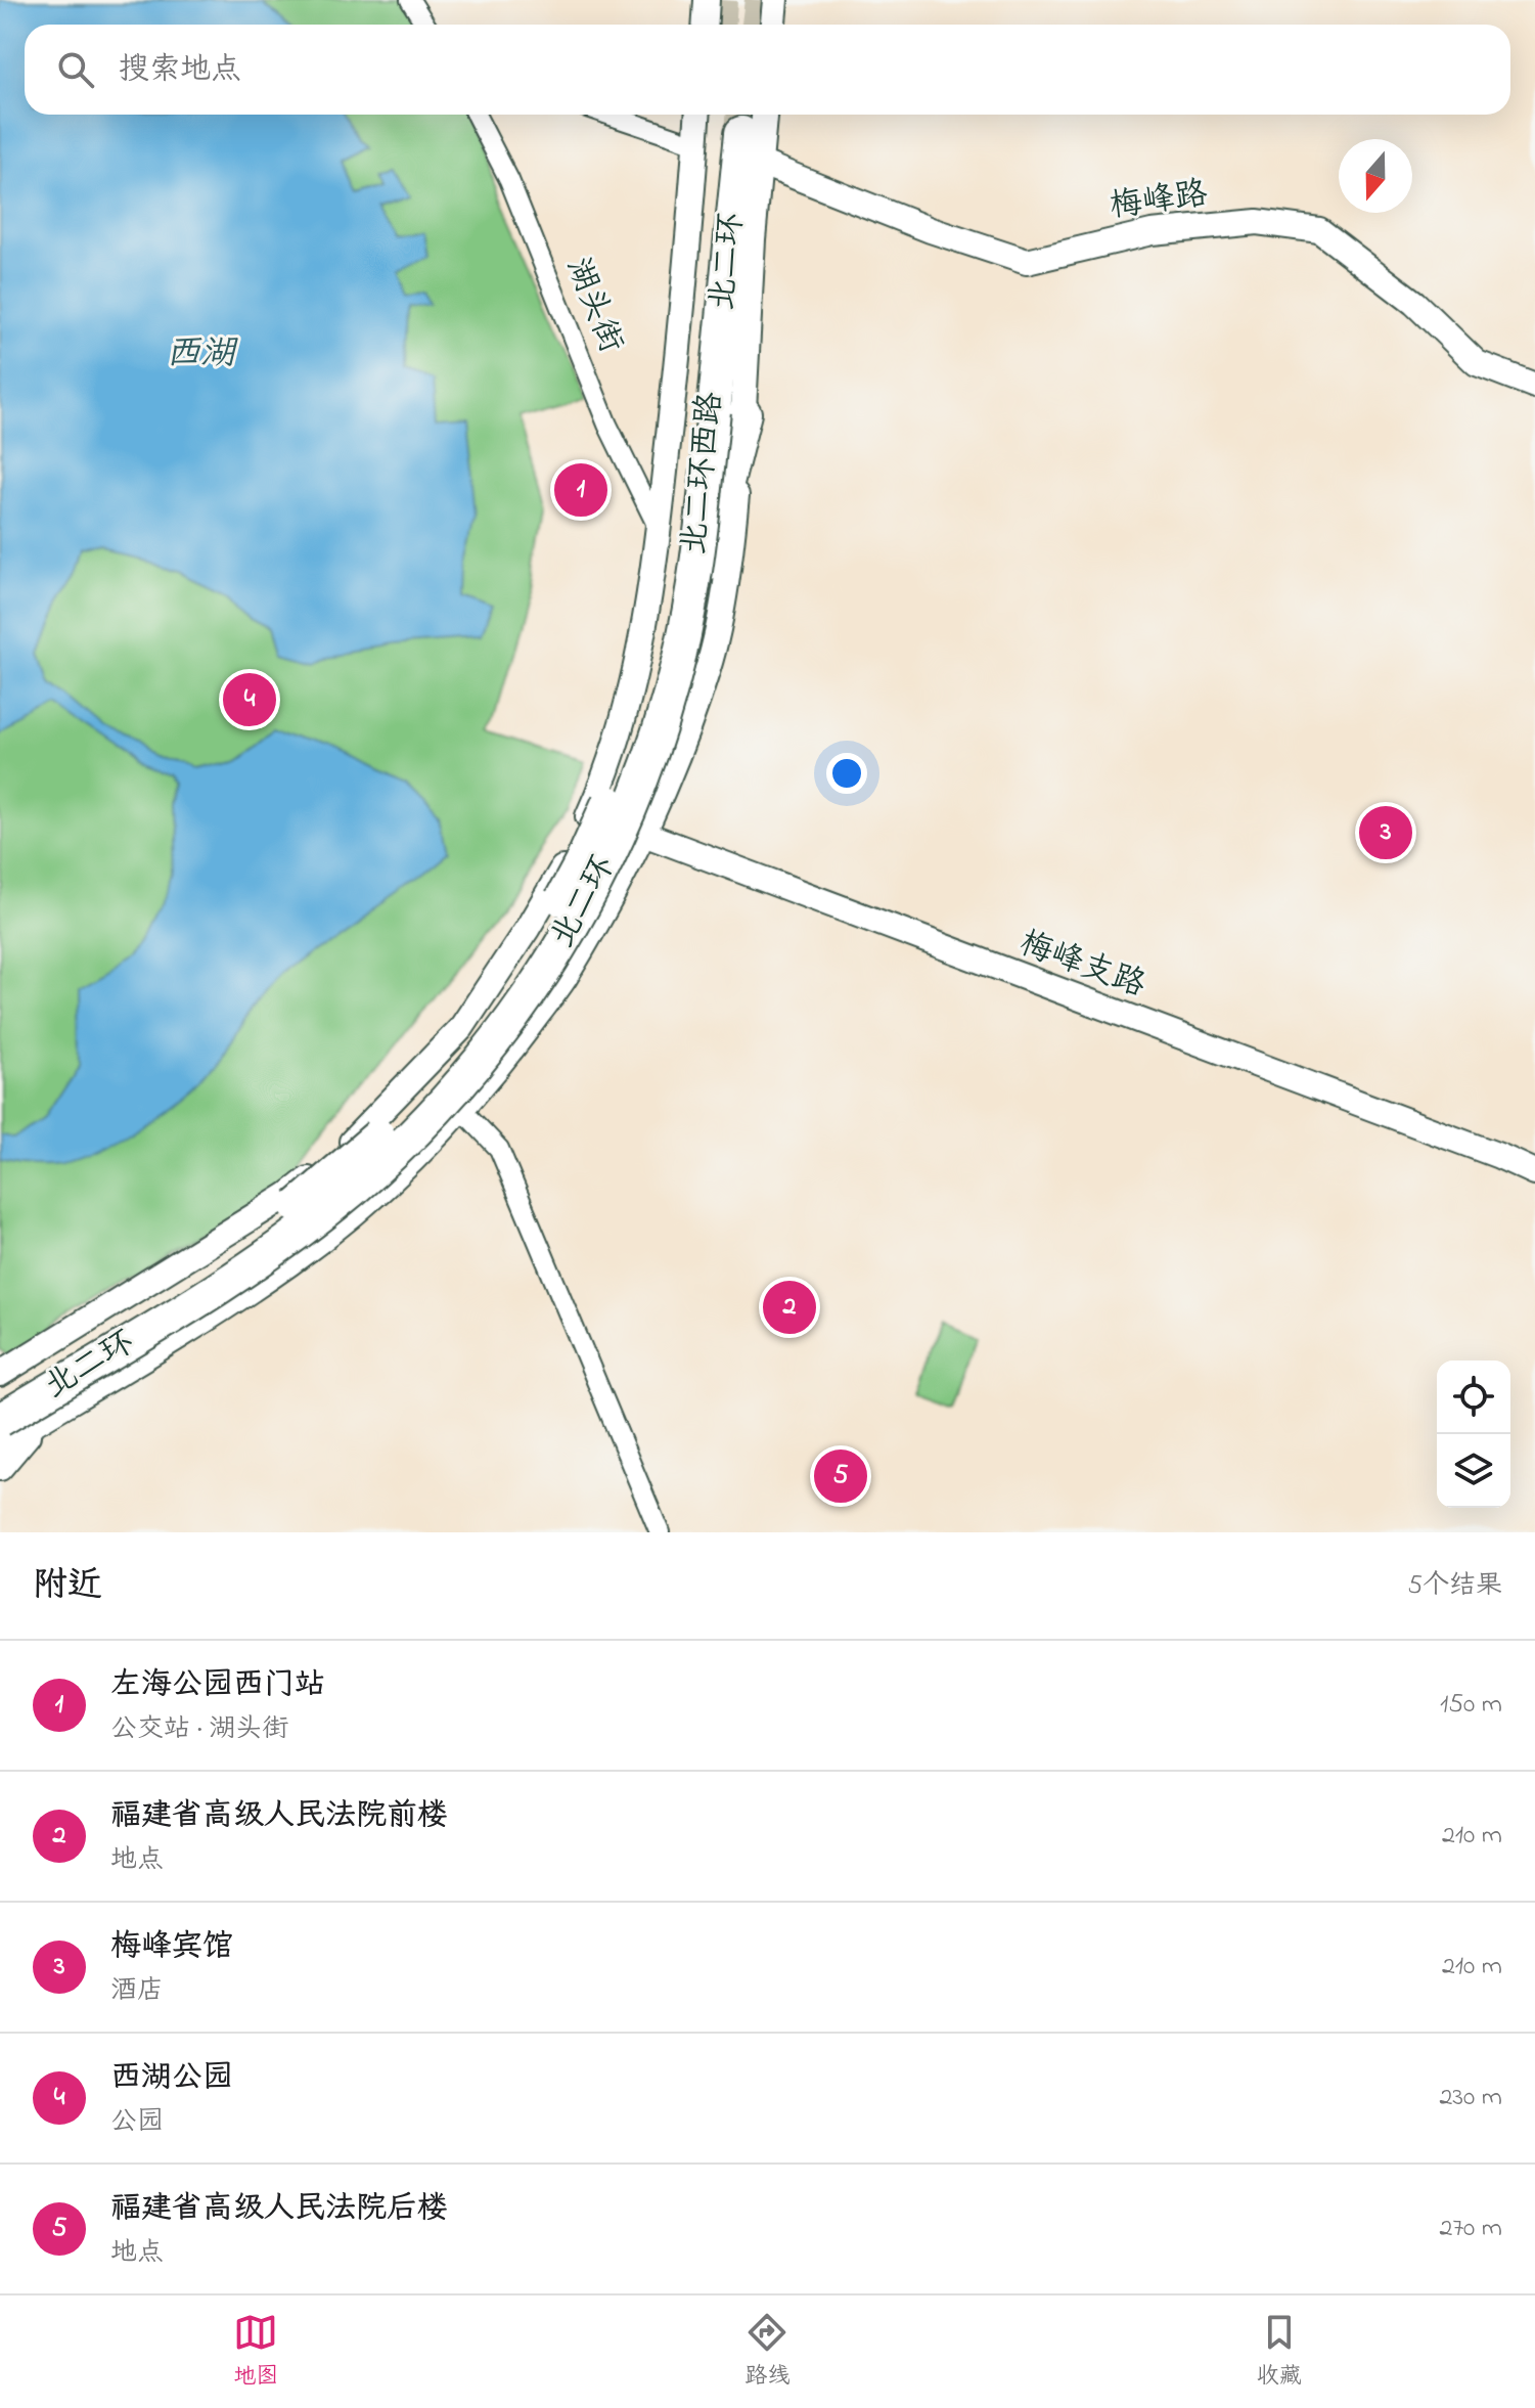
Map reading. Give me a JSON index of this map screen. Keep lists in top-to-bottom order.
{
  "streets": {
    "highway": ["北二环"],
    "main road": ["梅峰路", "北二环西路", "梅峰支路"],
    "street": ["湖头街"]
  },
  "crossings": [
    ["梅峰路", "北二环西路"],
    ["北二环", "北二环西路"],
    ["湖头街", "北二环西路"],
    ["北二环西路", "梅峰支路"]
  ],
  "water": ["西湖"],
  "north": "bottom",
  "page": {
    "search": "搜索地点",
    "pins": [
      "1",
      "4",
      "3",
      "2",
      "5"
    ],
    "heading": ["附近", "5个结果"],
    "list": [
      {
        "mark": "1",
        "name": "左海公园西门站",
        "note": "公交站 · 湖头街",
        "value": "150 m"
      },
      {
        "mark": "2",
        "name": "福建省高级人民法院前楼",
        "note": "地点",
        "value": "210 m"
      },
      {
        "mark": "3",
        "name": "梅峰宾馆",
        "note": "酒店",
        "value": "210 m"
      },
      {
        "mark": "4",
        "name": "西湖公园",
        "note": "公园",
        "value": "230 m"
      },
      {
        "mark": "5",
        "name": "福建省高级人民法院后楼",
        "note": "地点",
        "value": "270 m"
      }
    ],
    "nav": ["地图", "路线", "收藏"]
  }
}
